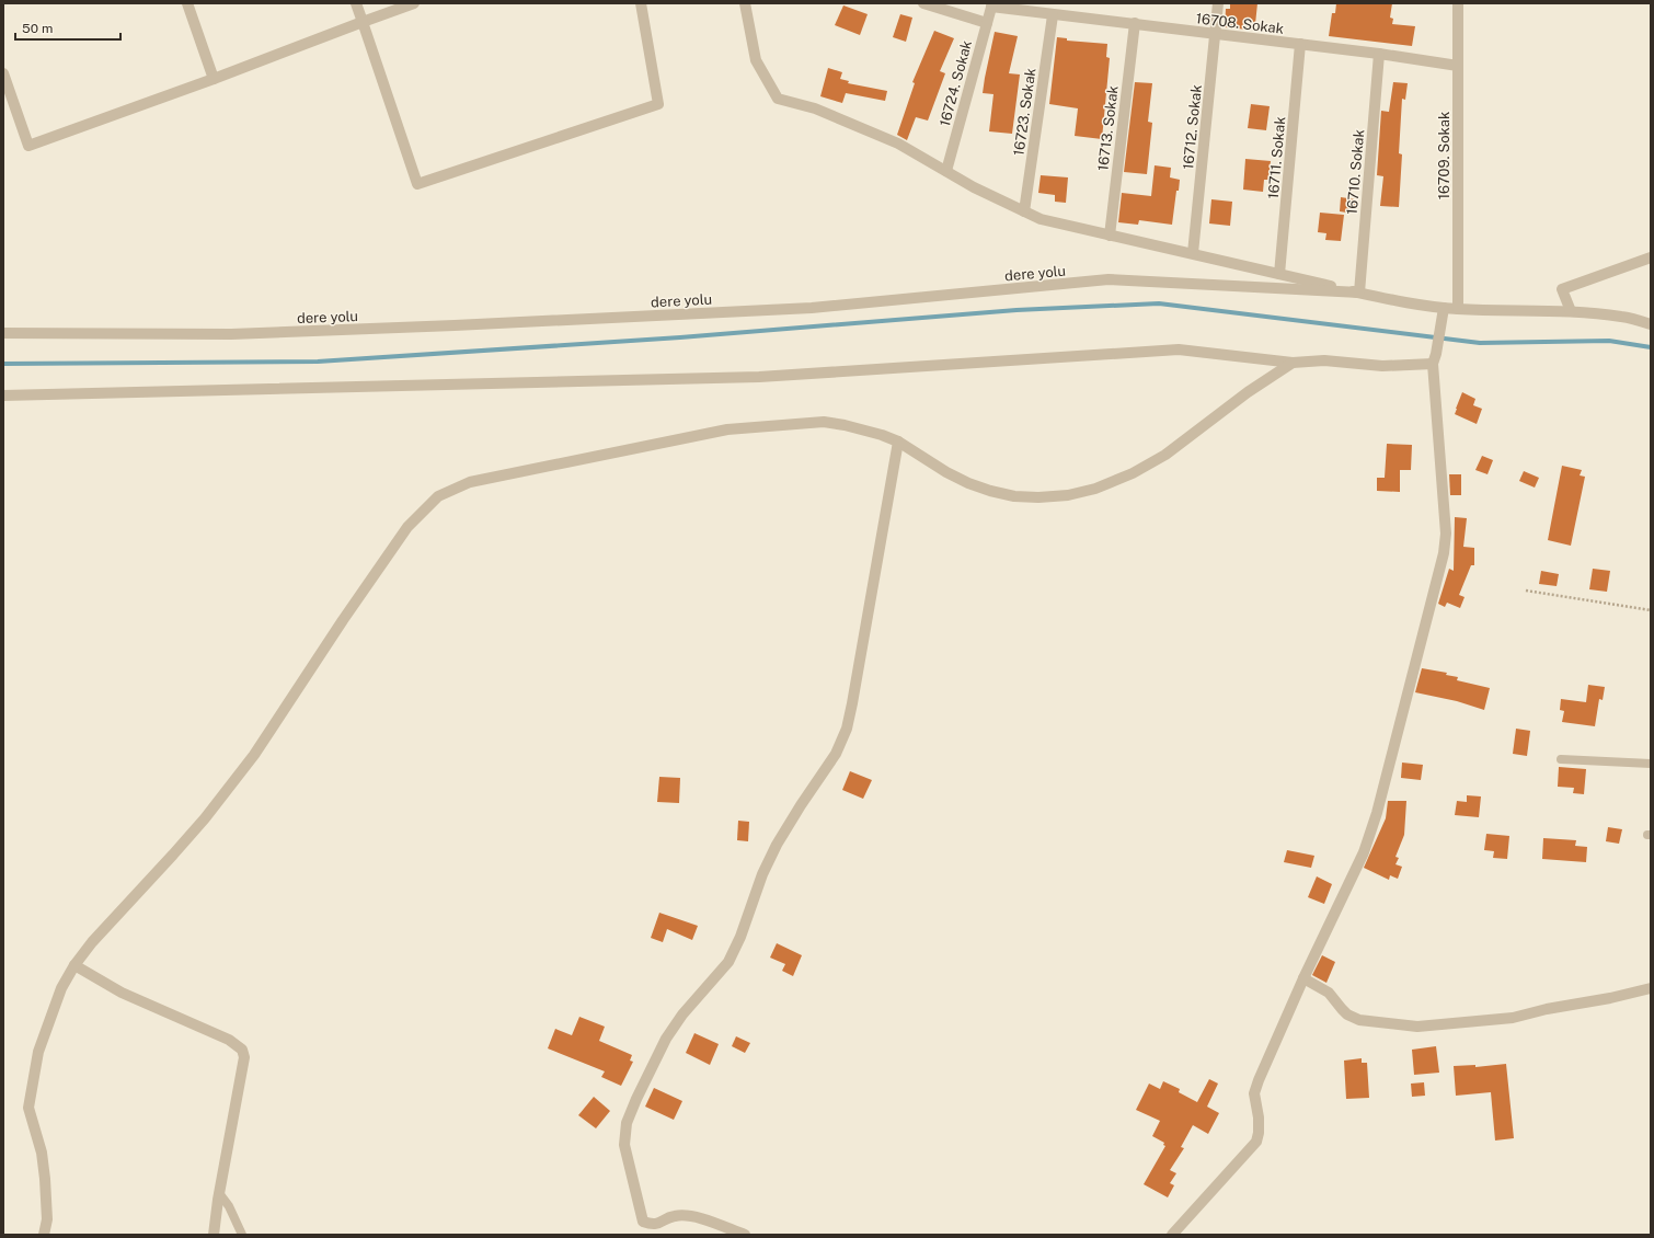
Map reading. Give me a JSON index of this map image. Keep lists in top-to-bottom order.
{
  "streets": {
    "street": [
      "16708. Sokak",
      "16724. Sokak",
      "16723. Sokak",
      "16712. Sokak",
      "16713. Sokak",
      "16709. Sokak",
      "16711. Sokak",
      "16710. Sokak",
      "dere yolu"
    ]
  },
  "crossings": [
    ["16708. Sokak", "16724. Sokak"],
    ["16708. Sokak", "16723. Sokak"],
    ["16708. Sokak", "16712. Sokak"],
    ["16708. Sokak", "16713. Sokak"],
    ["16708. Sokak", "16709. Sokak"],
    ["16708. Sokak", "16711. Sokak"],
    ["16708. Sokak", "16710. Sokak"],
    ["16710. Sokak", "dere yolu"]
  ],
  "scale_bar": "50 m"
}
